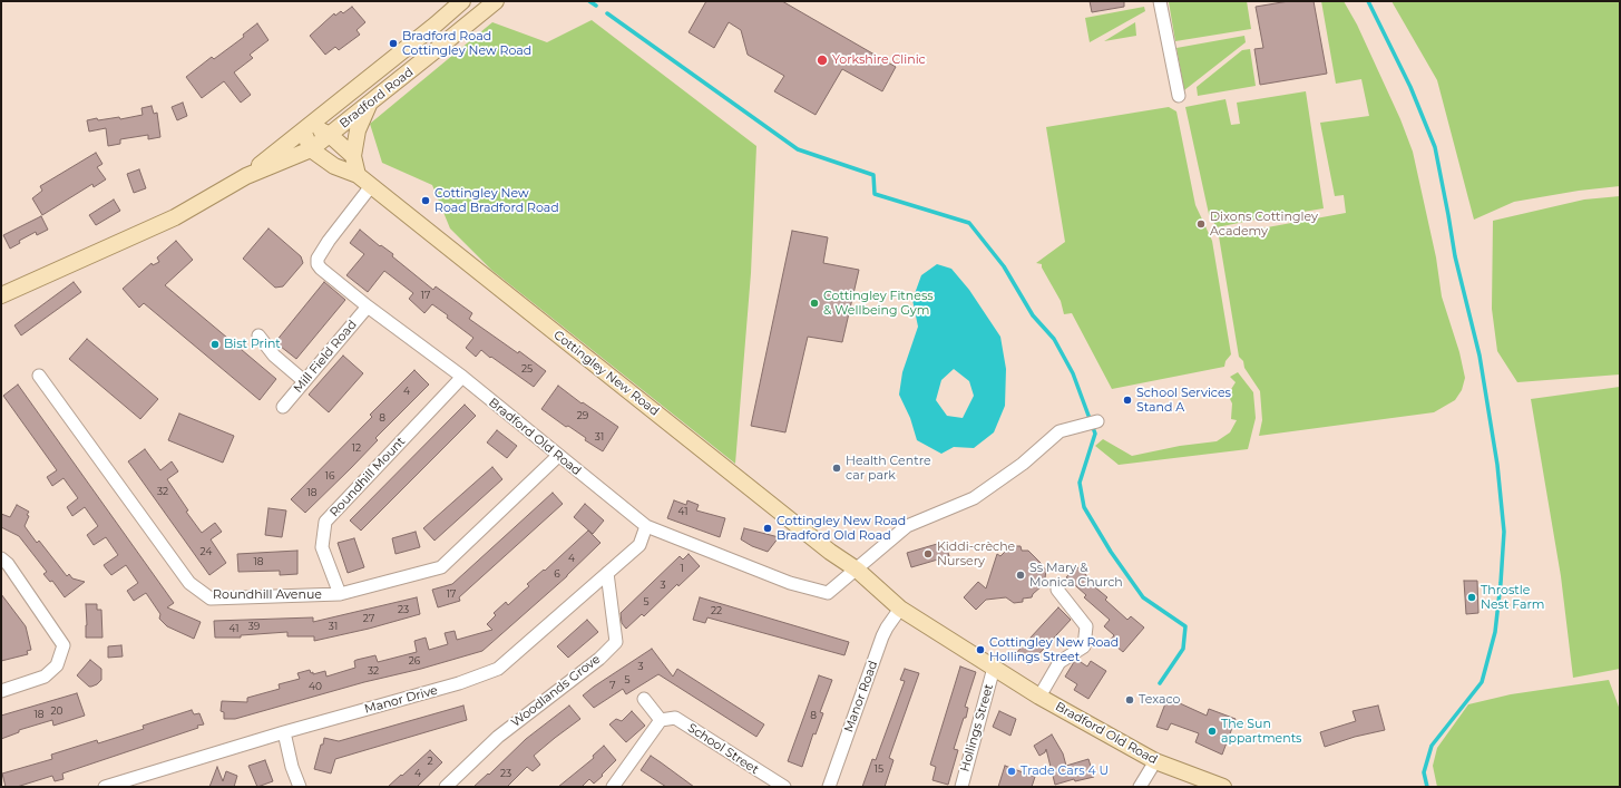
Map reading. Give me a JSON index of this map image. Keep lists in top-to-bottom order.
{
  "streets": {
    "main road": ["Bradford Road", "Cottingley New Road", "Bradford Old Road"],
    "street": [
      "Mill Field Road",
      "Roundhill Mount",
      "Roundhill Avenue",
      "Woodlands Grove",
      "Manor Road",
      "Manor Drive",
      "Hollings Street",
      "School Street"
    ]
  },
  "crossings": [
    ["Bradford Road", "Cottingley New Road"],
    ["Mill Field Road", "Bradford Old Road"],
    ["Cottingley New Road", "Bradford Old Road"],
    ["Cottingley New Road", "Manor Road"],
    ["Cottingley New Road", "Hollings Street"],
    ["Bradford Old Road", "Roundhill Mount"],
    ["Bradford Old Road", "Roundhill Avenue"],
    ["Bradford Old Road", "Manor Drive"],
    ["Bradford Old Road", "Hollings Street"],
    ["Roundhill Mount", "Roundhill Avenue"],
    ["Woodlands Grove", "Manor Drive"]
  ],
  "places": [
    "Bradford Road Cottingley New Road",
    "Yorkshire Clinic",
    "Cottingley New Road Bradford Road",
    "Dixons Cottingley Academy",
    "Cottingley Fitness & Wellbeing Gym",
    "Bist Print",
    "School Services Stand A",
    "Health Centre car park",
    "Cottingley New Road Bradford Old Road",
    "Kiddi-crèche Nursery",
    "Ss Mary & Monica Church",
    "Throstle Nest Farm",
    "Cottingley New Road Hollings Street",
    "Texaco",
    "The Sun appartments",
    "Trade Cars 4 U"
  ],
  "house_numbers": [
    "17",
    "25",
    "4",
    "29",
    "8",
    "31",
    "12",
    "16",
    "32",
    "18",
    "41",
    "24",
    "4",
    "18",
    "1",
    "6",
    "3",
    "17",
    "5",
    "23",
    "22",
    "27",
    "39",
    "31",
    "41",
    "26",
    "3",
    "32",
    "5",
    "7",
    "40",
    "20",
    "18",
    "8",
    "2",
    "15",
    "4",
    "23"
  ]
}
